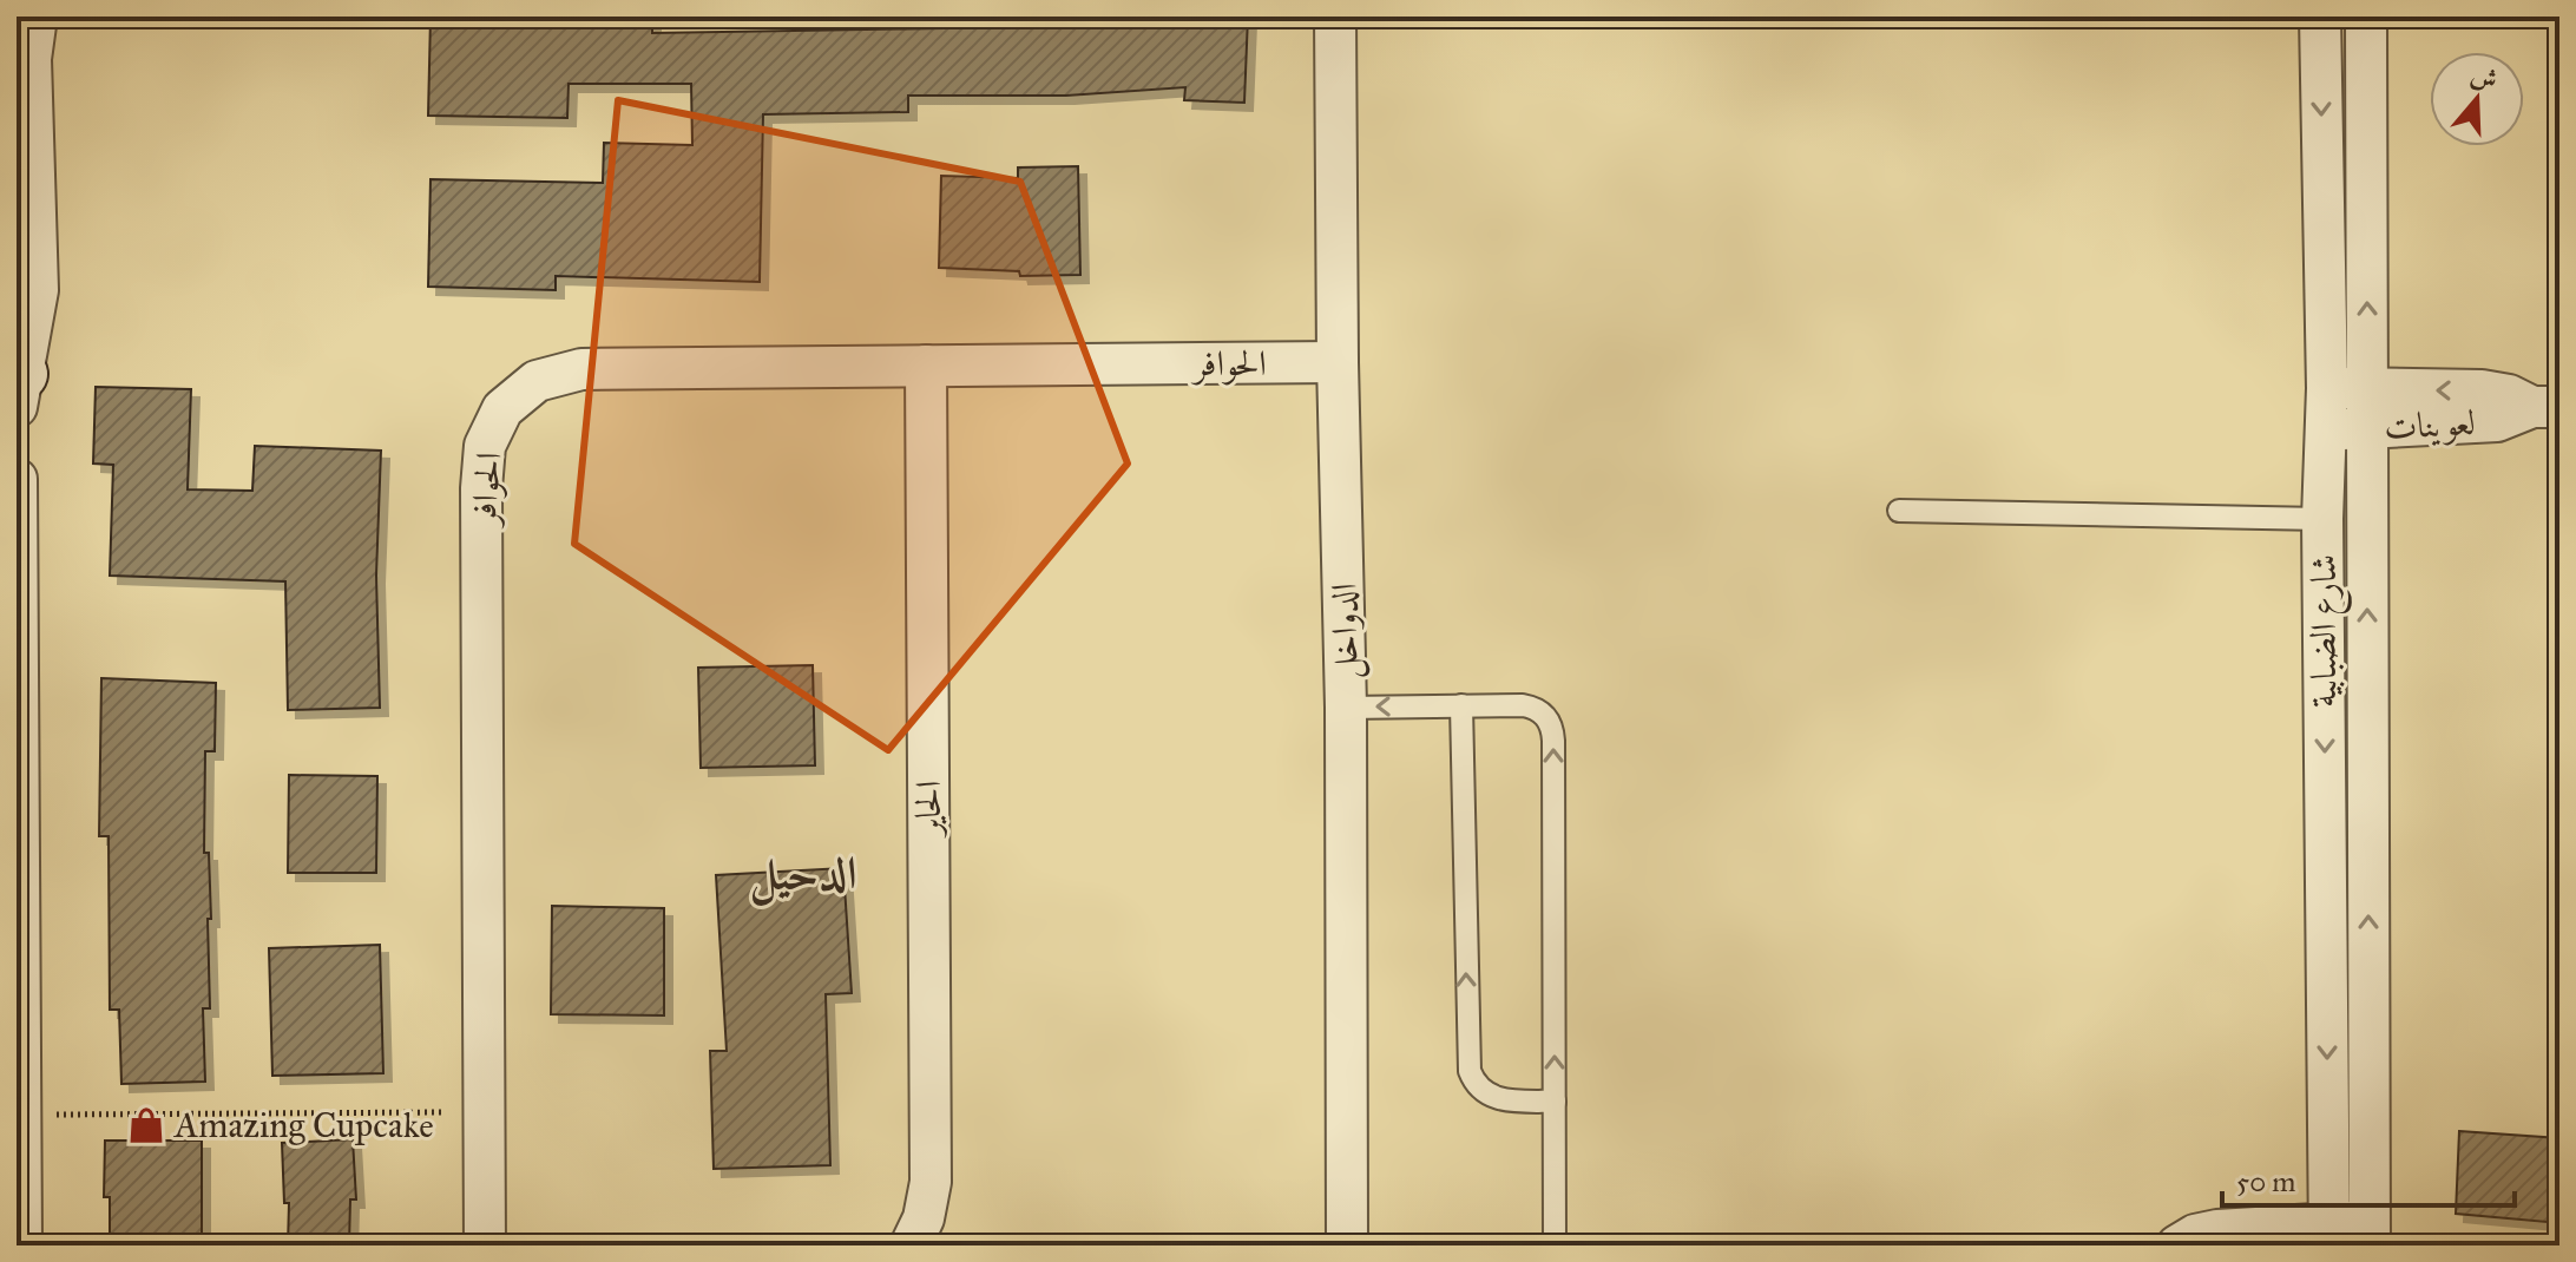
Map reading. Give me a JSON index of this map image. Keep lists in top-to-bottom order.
{
  "streets": {
    "street": [
      "الحوافر",
      "لعوينات",
      "الدواخل",
      "شارع الضبابية",
      "الحاير"
    ]
  },
  "crossings": [
    ["الحوافر", "الدواخل"],
    ["الحوافر", "الحاير"],
    ["لعوينات", "شارع الضبابية"]
  ],
  "districts": ["الدحيل"],
  "places": {
    "shop": ["Amazing Cupcake"]
  },
  "scale_bar": "50 m",
  "north": "top"
}
